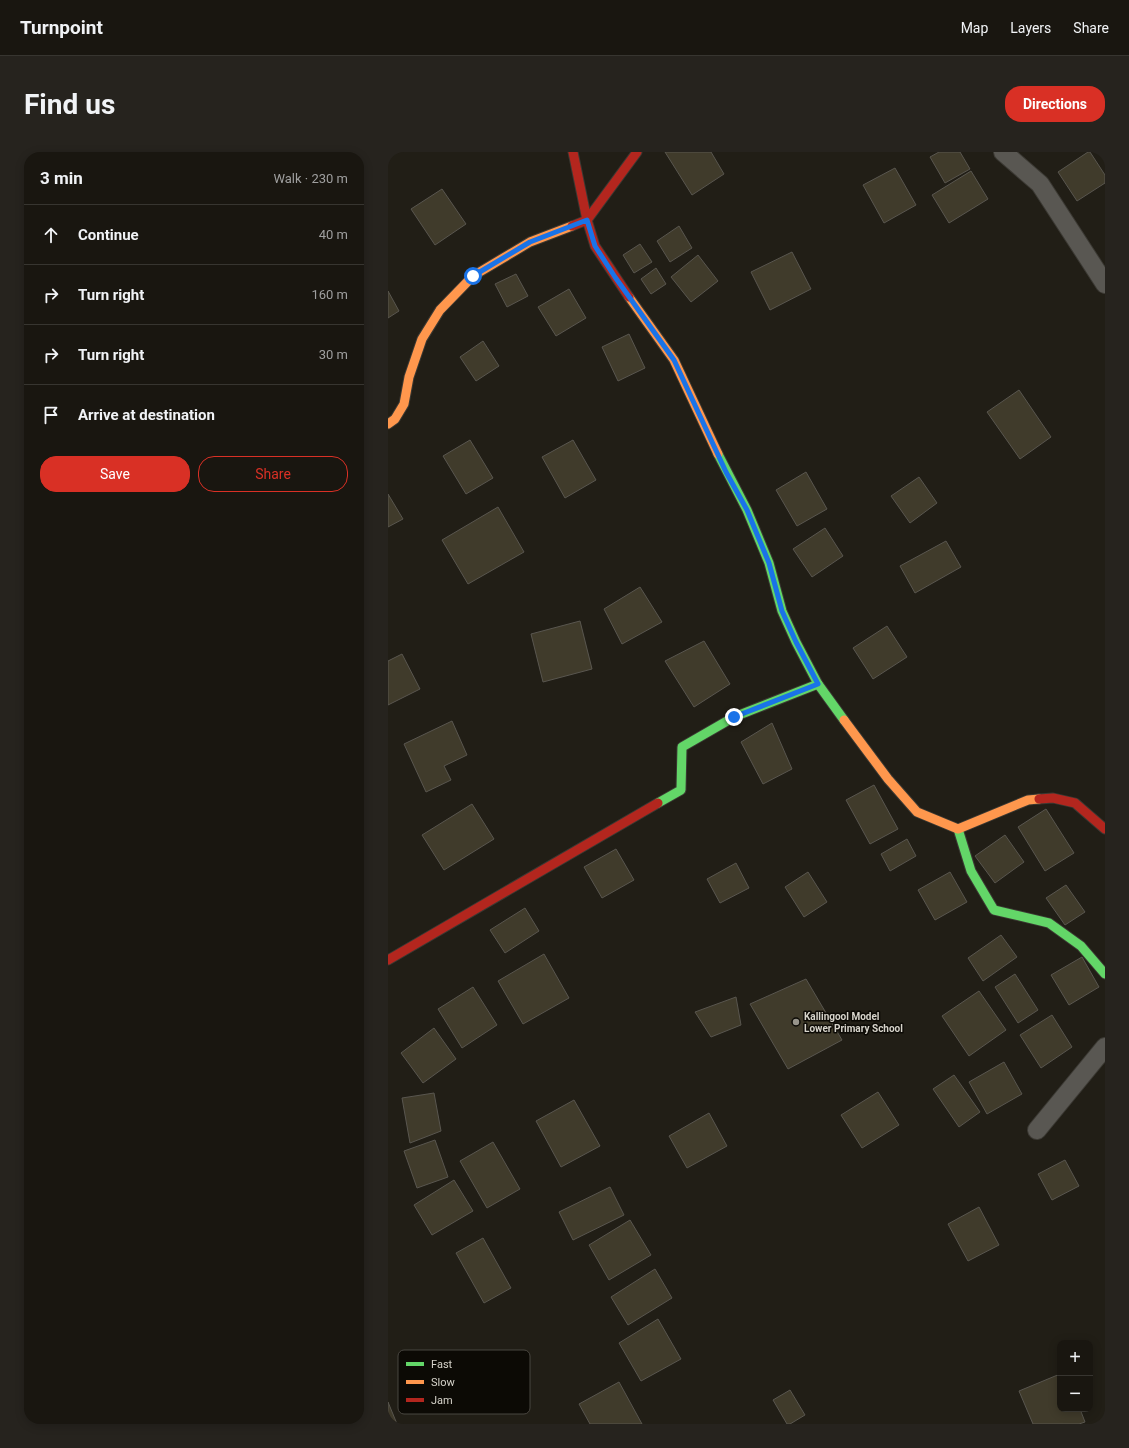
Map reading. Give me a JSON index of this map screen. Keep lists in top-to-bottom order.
{
  "places": ["Kallingool Model Lower Primary School"],
  "legend": ["Fast", "Slow", "Jam"],
  "page": {
    "header": "Turnpoint",
    "nav": ["Map", "Layers", "Share"],
    "buttons": [
      "Directions",
      ["Save", "Share"]
    ],
    "title": "Find us",
    "heading": ["3 min", "Walk · 230 m"],
    "list": [
      ["Continue", "40 m"],
      ["Turn right", "160 m"],
      ["Turn right", "30 m"],
      "Arrive at destination"
    ],
    "map_buttons": ["+", "−"]
  }
}
